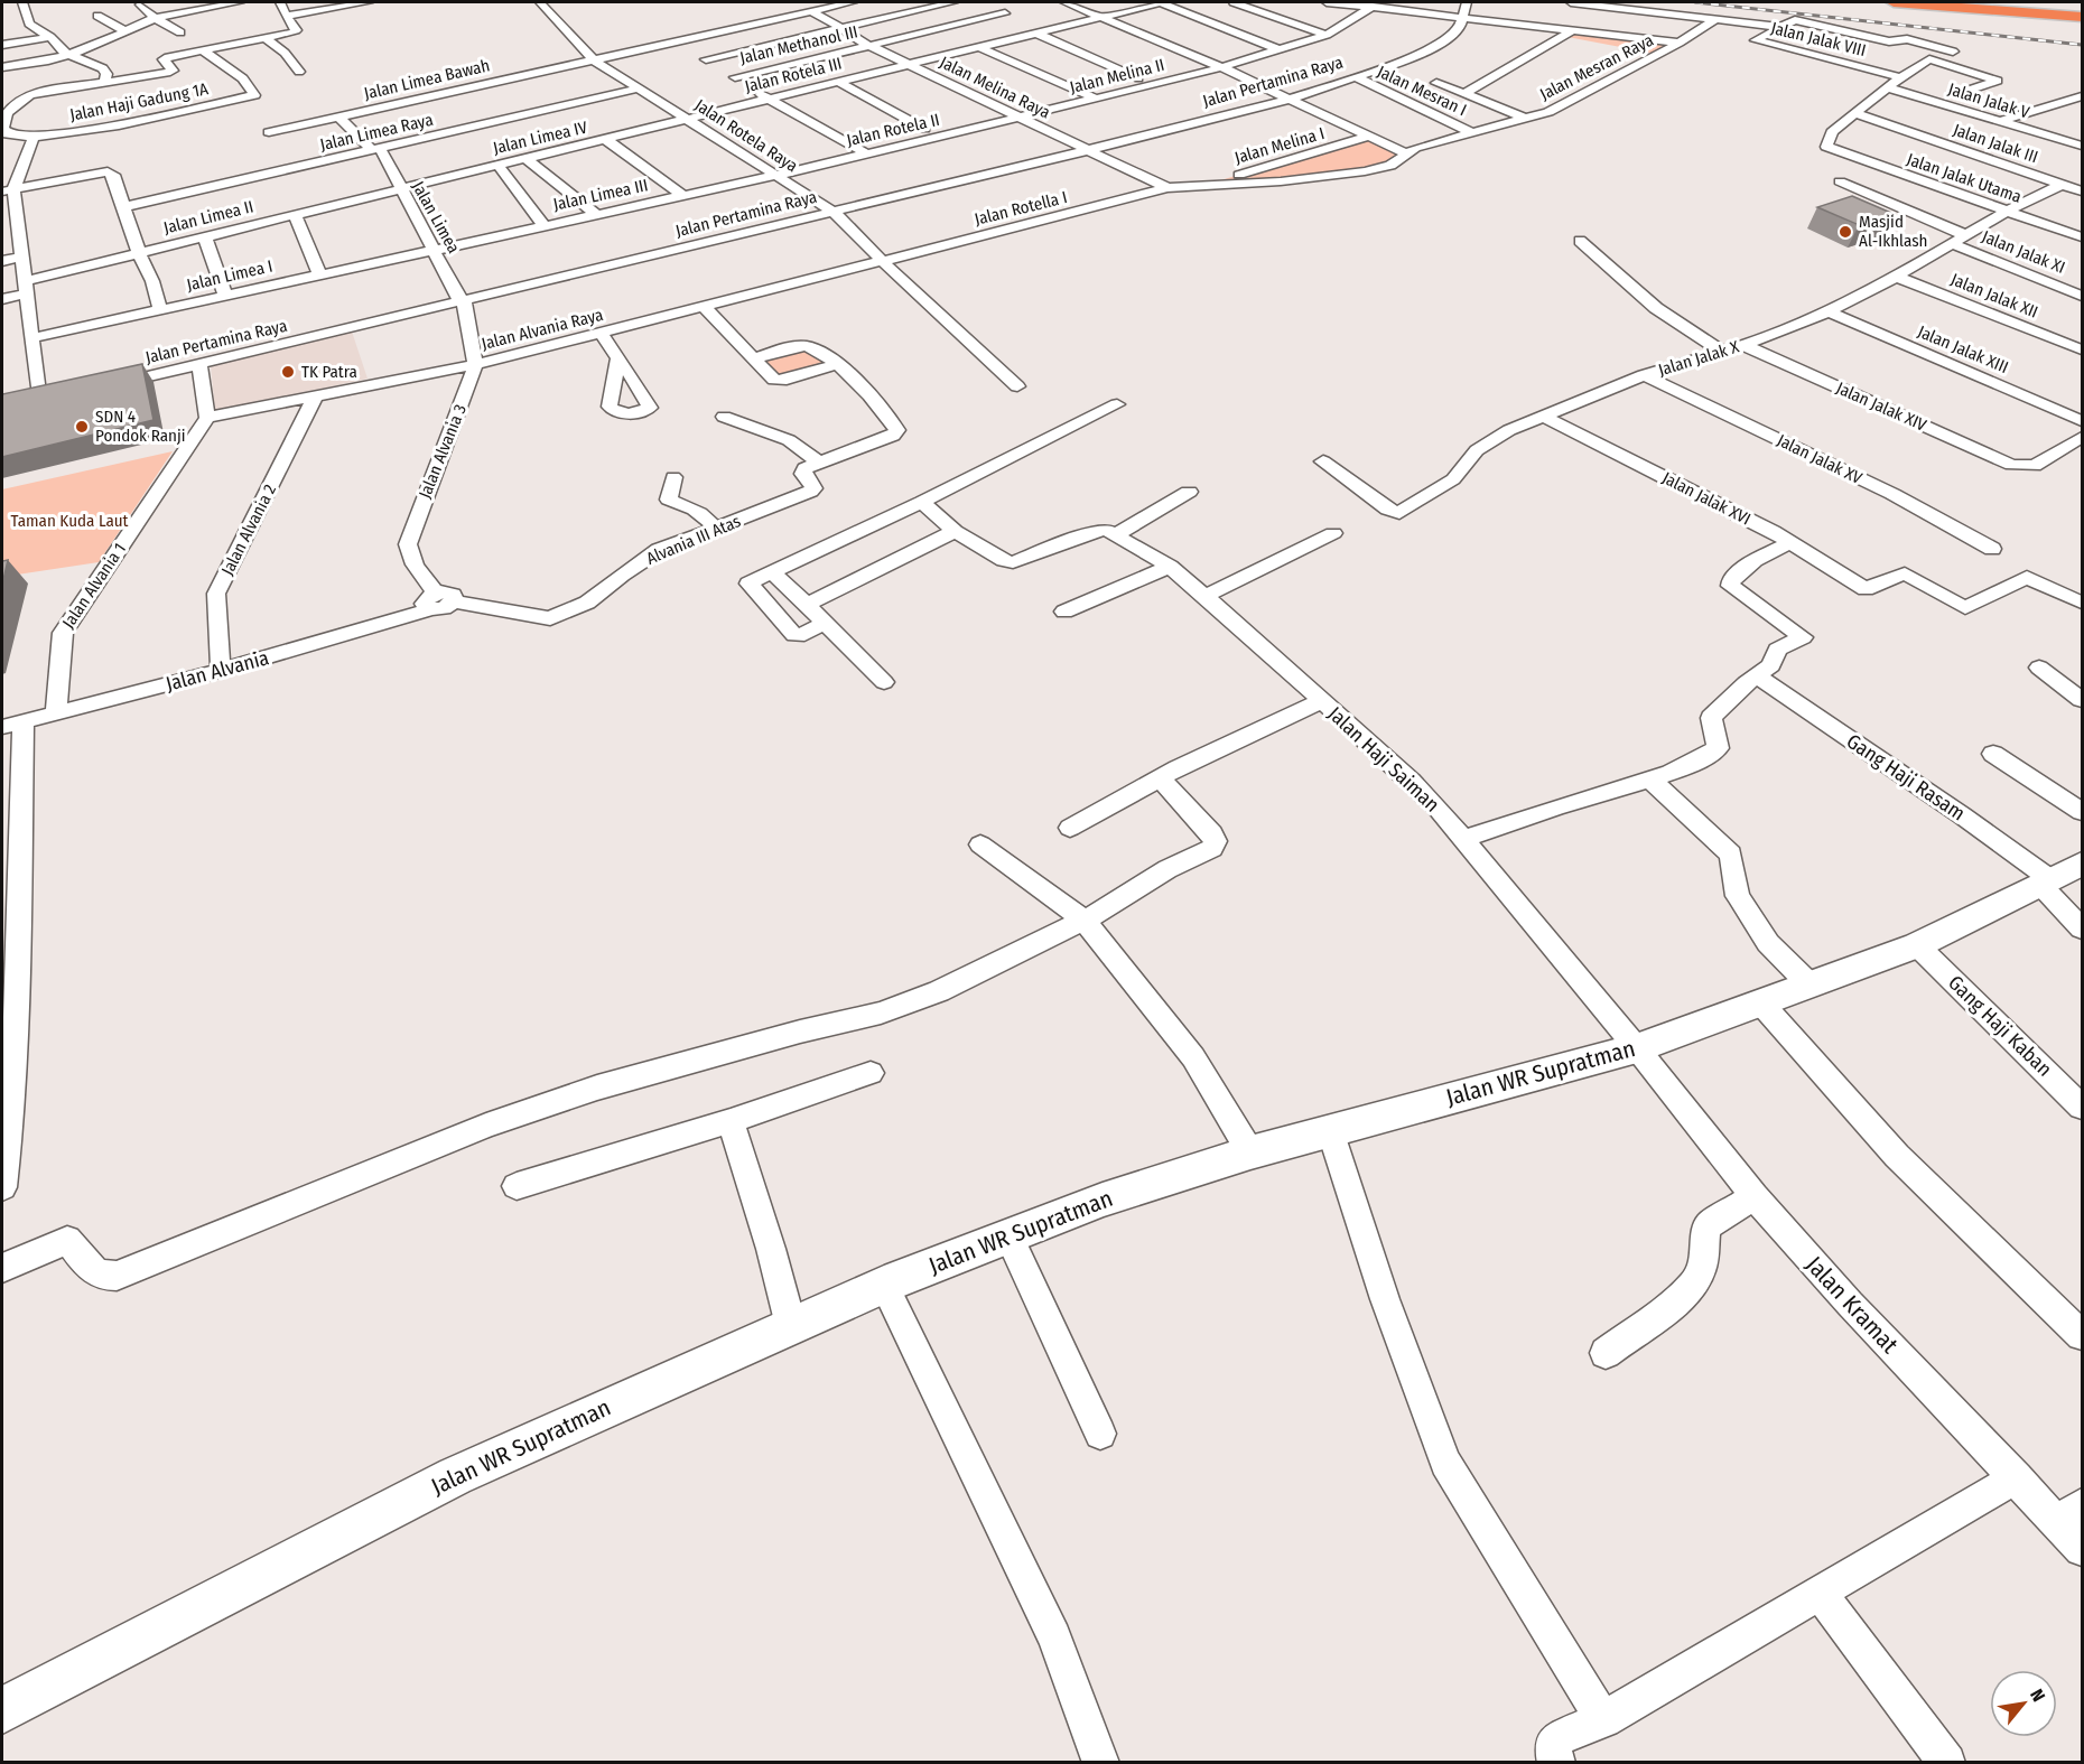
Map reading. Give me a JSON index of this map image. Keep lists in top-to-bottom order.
{
  "streets": {
    "street": [
      "Jalan Jalak VIII",
      "Jalan Methanol III",
      "Jalan Mesran Raya",
      "Jalan Rotela III",
      "Jalan Melina II",
      "Jalan Limea Bawah",
      "Jalan Pertamina Raya",
      "Jalan Melina Raya",
      "Jalan Mesran I",
      "Jalan Jalak V",
      "Jalan Haji Gadung 1A",
      "Jalan Rotela II",
      "Jalan Limea Raya",
      "Jalan Rotela Raya",
      "Jalan Limea IV",
      "Jalan Jalak III",
      "Jalan Melina I",
      "Jalan Jalak Utama",
      "Jalan Limea III",
      "Jalan Rotella I",
      "Jalan Limea II",
      "Jalan Limea",
      "Jalan Jalak XI",
      "Jalan Limea I",
      "Jalan Jalak XII",
      "Jalan Alvania Raya",
      "Jalan Jalak XIII",
      "Jalan Jalak X",
      "Jalan Jalak XIV",
      "Jalan Alvania 3",
      "Jalan Jalak XV",
      "Jalan Jalak XVI",
      "Jalan Alvania 2",
      "Alvania III Atas",
      "Jalan Alvania 1",
      "Jalan Alvania",
      "Jalan Haji Saiman",
      "Gang Haji Rasam",
      "Gang Haji Kaban",
      "Jalan WR Supratman",
      "Jalan Kramat"
    ]
  },
  "crossings": [
    ["Jalan Methanol III", "Jalan Melina Raya"],
    ["Jalan Mesran Raya", "Jalan Melina Raya"],
    ["Jalan Mesran Raya", "Jalan Mesran I"],
    ["Jalan Mesran Raya", "Jalan Melina I"],
    ["Jalan Mesran Raya", "Jalan Rotella I"],
    ["Jalan Rotela III", "Jalan Melina Raya"],
    ["Jalan Rotela III", "Jalan Rotela Raya"],
    ["Jalan Rotela III", "Jalan Limea IV"],
    ["Jalan Melina II", "Jalan Melina Raya"],
    ["Jalan Melina II", "Jalan Rotela II"],
    ["Jalan Limea Bawah", "Jalan Melina Raya"],
    ["Jalan Limea Bawah", "Jalan Rotela Raya"],
    ["Jalan Limea Bawah", "Jalan Limea"],
    ["Jalan Pertamina Raya", "Jalan Melina Raya"],
    ["Jalan Pertamina Raya", "Jalan Mesran I"],
    ["Jalan Pertamina Raya", "Jalan Rotela Raya"],
    ["Jalan Pertamina Raya", "Jalan Limea"],
    ["Jalan Pertamina Raya", "Jalan Alvania 3"],
    ["Jalan Melina Raya", "Jalan Rotela II"],
    ["Jalan Melina Raya", "Jalan Rotella I"],
    ["Jalan Rotela II", "Jalan Rotela Raya"],
    ["Jalan Rotela II", "Jalan Limea III"],
    ["Jalan Limea Raya", "Jalan Rotela Raya"],
    ["Jalan Limea Raya", "Jalan Limea"],
    ["Jalan Rotela Raya", "Jalan Limea IV"],
    ["Jalan Rotela Raya", "Jalan Limea III"],
    ["Jalan Rotela Raya", "Jalan Rotella I"],
    ["Jalan Rotela Raya", "Jalan Alvania Raya"],
    ["Jalan Limea IV", "Jalan Limea II"],
    ["Jalan Limea IV", "Jalan Limea"],
    ["Jalan Jalak III", "Jalan Jalak Utama"],
    ["Jalan Jalak III", "Jalan Jalak X"],
    ["Jalan Jalak Utama", "Jalan Jalak X"],
    ["Jalan Limea III", "Jalan Limea"],
    ["Jalan Limea III", "Jalan Limea I"],
    ["Jalan Rotella I", "Jalan Alvania Raya"],
    ["Jalan Limea II", "Jalan Limea"],
    ["Jalan Limea", "Jalan Limea I"],
    ["Jalan Limea", "Jalan Alvania 3"],
    ["Jalan Jalak XI", "Jalan Jalak X"],
    ["Jalan Jalak XII", "Jalan Jalak X"],
    ["Jalan Alvania Raya", "Jalan Alvania 3"],
    ["Jalan Alvania Raya", "Jalan Alvania 2"],
    ["Jalan Alvania Raya", "Jalan Alvania 1"],
    ["Jalan Jalak XIII", "Jalan Jalak X"],
    ["Jalan Jalak X", "Jalan Jalak XIV"],
    ["Jalan Jalak X", "Jalan Jalak XV"],
    ["Jalan Jalak X", "Jalan Jalak XVI"],
    ["Jalan Alvania 3", "Alvania III Atas"],
    ["Jalan Alvania 3", "Jalan Alvania"],
    ["Jalan Alvania 2", "Jalan Alvania"],
    ["Alvania III Atas", "Jalan Alvania"],
    ["Jalan Alvania 1", "Jalan Alvania"],
    ["Jalan Haji Saiman", "Jalan WR Supratman"],
    ["Jalan Haji Saiman", "Jalan Kramat"],
    ["Gang Haji Rasam", "Jalan WR Supratman"],
    ["Gang Haji Kaban", "Jalan WR Supratman"],
    ["Jalan WR Supratman", "Jalan Kramat"]
  ],
  "parks": ["Taman Kuda Laut"],
  "places": ["Masjid Al-Ikhlash", "TK Patra", "SDN 4 Pondok Ranji"],
  "north": "top right"
}
